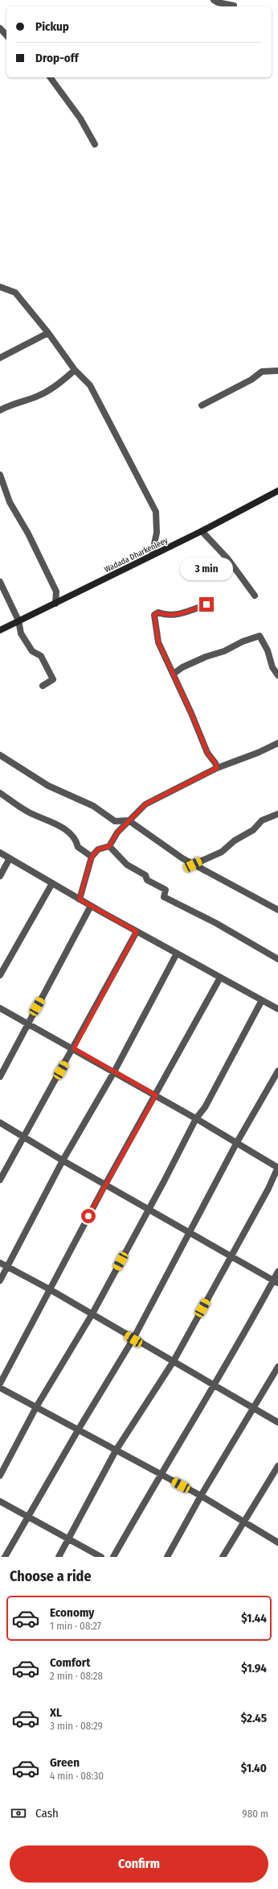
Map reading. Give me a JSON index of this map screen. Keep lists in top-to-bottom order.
{
  "streets": {
    "main road": ["Wadada Dharkenleey"]
  },
  "page": {
    "banner": ["Pickup", "Drop-off"],
    "bubble": "3 min",
    "heading": "Choose a ride",
    "list": [
      {
        "name": "Economy",
        "note": "1 min · 08:27",
        "value": "$1.44"
      },
      {
        "name": "Comfort",
        "note": "2 min · 08:28",
        "value": "$1.94"
      },
      {
        "name": "XL",
        "note": "3 min · 08:29",
        "value": "$2.45"
      },
      {
        "name": "Green",
        "note": "4 min · 08:30",
        "value": "$1.40"
      }
    ],
    "pay": ["Cash", "980 m"],
    "buttons": "Confirm"
  }
}
